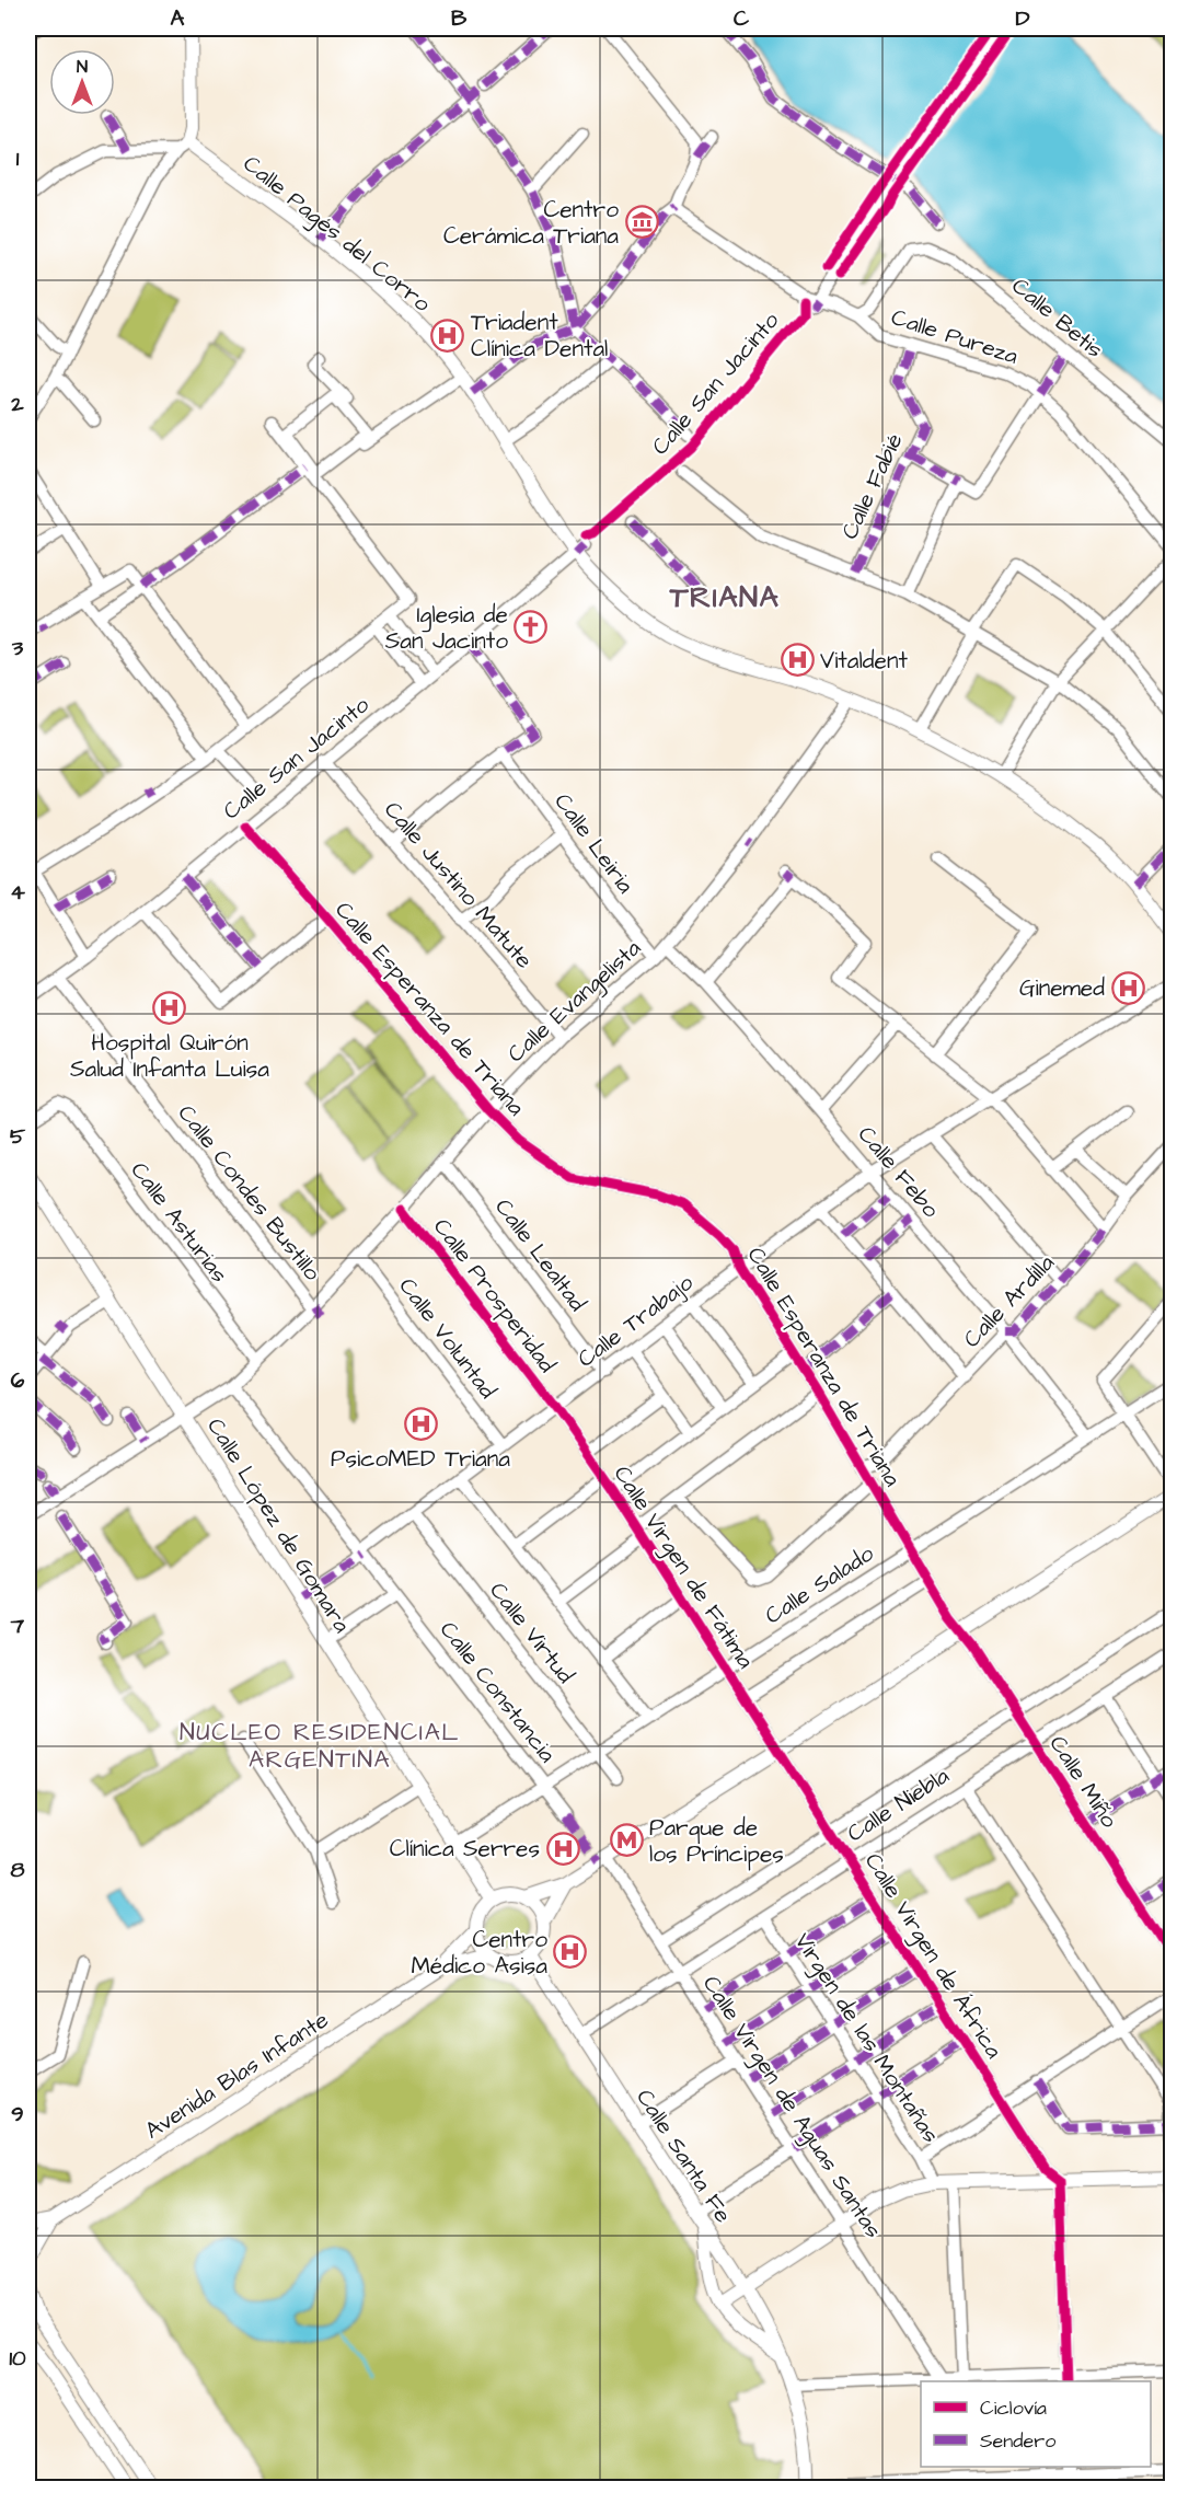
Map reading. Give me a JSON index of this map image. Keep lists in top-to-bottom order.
{
  "streets": {
    "main road": [
      "Calle Pagés del Corro",
      "Calle López de Gomara",
      "Avenida Blas Infante",
      "Calle Santa Fe"
    ],
    "street": [
      "Calle Betis",
      "Calle Pureza",
      "Calle San Jacinto",
      "Calle Fabié",
      "Calle Leiria",
      "Calle Justino Matute",
      "Calle Evangelista",
      "Calle Esperanza de Triana",
      "Calle Febo",
      "Calle Condes Bustillo",
      "Calle Asturias",
      "Calle Lealtad",
      "Calle Prosperidad",
      "Calle Ardilla",
      "Calle Trabajo",
      "Calle Voluntad",
      "Calle Virgen de Fátima",
      "Calle Salado",
      "Calle Virtud",
      "Calle Constancia",
      "Calle Miño",
      "Calle Niebla",
      "Calle Virgen de África",
      "Virgen de las Montañas",
      "Calle Virgen de Aguas Santas"
    ]
  },
  "crossings": [
    ["Calle Pagés del Corro", "Calle San Jacinto"],
    ["Calle Pagés del Corro", "Calle Evangelista"],
    ["Calle Betis", "Calle Pureza"],
    ["Calle Pureza", "Calle Fabié"],
    ["Calle San Jacinto", "Calle Justino Matute"],
    ["Calle San Jacinto", "Calle Esperanza de Triana"],
    ["Calle San Jacinto", "Calle Condes Bustillo"],
    ["Calle Leiria", "Calle Evangelista"],
    ["Calle Justino Matute", "Calle Evangelista"],
    ["Calle Evangelista", "Calle Esperanza de Triana"],
    ["Calle Evangelista", "Calle Febo"],
    ["Calle Evangelista", "Calle Condes Bustillo"],
    ["Calle Evangelista", "Calle Asturias"],
    ["Calle Evangelista", "Calle Lealtad"],
    ["Calle Evangelista", "Calle Prosperidad"],
    ["Calle Evangelista", "Calle Voluntad"],
    ["Calle Evangelista", "Calle López de Gomara"],
    ["Calle Evangelista", "Calle Constancia"],
    ["Calle Esperanza de Triana", "Calle Ardilla"],
    ["Calle Esperanza de Triana", "Calle Trabajo"],
    ["Calle Esperanza de Triana", "Calle Salado"],
    ["Calle Esperanza de Triana", "Calle Miño"],
    ["Calle Febo", "Calle Ardilla"],
    ["Calle Febo", "Calle Trabajo"],
    ["Calle Febo", "Calle Salado"],
    ["Calle Lealtad", "Calle Trabajo"],
    ["Calle Prosperidad", "Calle Trabajo"],
    ["Calle Prosperidad", "Calle Virgen de Fátima"],
    ["Calle Trabajo", "Calle Voluntad"],
    ["Calle Trabajo", "Calle López de Gomara"],
    ["Calle Trabajo", "Calle Virgen de Fátima"],
    ["Calle Trabajo", "Calle Virtud"],
    ["Calle Trabajo", "Calle Constancia"],
    ["Calle López de Gomara", "Calle Salado"],
    ["Calle López de Gomara", "Avenida Blas Infante"],
    ["Calle López de Gomara", "Calle Santa Fe"],
    ["Calle Virgen de Fátima", "Calle Salado"],
    ["Calle Virgen de Fátima", "Calle Virgen de África"],
    ["Calle Salado", "Calle Virtud"],
    ["Calle Salado", "Calle Constancia"],
    ["Calle Miño", "Calle Niebla"],
    ["Calle Niebla", "Calle Virgen de África"],
    ["Calle Niebla", "Virgen de las Montañas"],
    ["Calle Niebla", "Calle Virgen de Aguas Santas"],
    ["Calle Niebla", "Calle Santa Fe"],
    ["Avenida Blas Infante", "Calle Santa Fe"]
  ],
  "districts": ["TRIANA", "NUCLEO RESIDENCIAL ARGENTINA"],
  "places": {
    "museum": ["Centro Cerámica Triana"],
    "hospital": [
      "Triadent Clínica Dental",
      "Vitaldent",
      "Ginemed",
      "Hospital Quirón Salud Infanta Luisa",
      "PsicoMED Triana",
      "Clínica Serres",
      "Centro Médico Asisa"
    ],
    "church": ["Iglesia de San Jacinto"],
    "metro station": ["Parque de los Príncipes"]
  },
  "legend": ["Ciclovía", "Sendero"],
  "north": "top",
  "grid": {
    "columns": [
      "A",
      "B",
      "C",
      "D"
    ],
    "rows": [
      "1",
      "2",
      "3",
      "4",
      "5",
      "6",
      "7",
      "8",
      "9",
      "10"
    ]
  }
}
